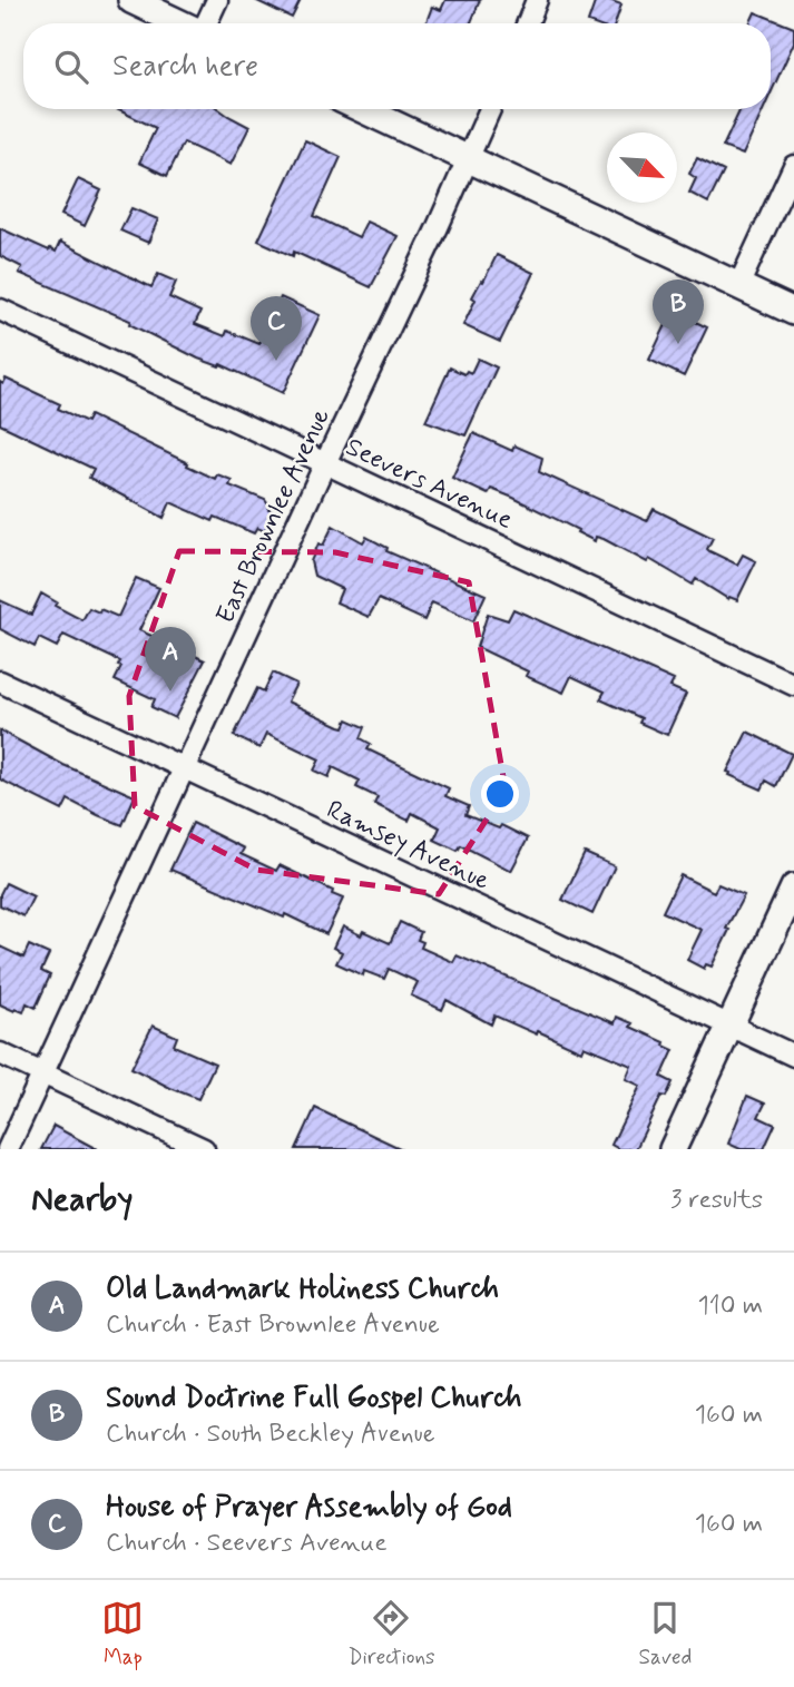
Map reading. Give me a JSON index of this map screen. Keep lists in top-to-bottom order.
{
  "streets": {
    "street": ["Seevers Avenue", "East Brownlee Avenue", "Ramsey Avenue"]
  },
  "crossings": [
    ["Seevers Avenue", "East Brownlee Avenue"],
    ["East Brownlee Avenue", "Ramsey Avenue"]
  ],
  "north": "bottom right",
  "page": {
    "search": "Search here",
    "pins": ["B", "C", "A"],
    "heading": ["Nearby", "3 results"],
    "list": [
      {
        "mark": "A",
        "name": "Old Landmark Holiness Church",
        "note": "Church · East Brownlee Avenue",
        "value": "110 m"
      },
      {
        "mark": "B",
        "name": "Sound Doctrine Full Gospel Church",
        "note": "Church · South Beckley Avenue",
        "value": "160 m"
      },
      {
        "mark": "C",
        "name": "House of Prayer Assembly of God",
        "note": "Church · Seevers Avenue",
        "value": "160 m"
      }
    ],
    "nav": ["Map", "Directions", "Saved"]
  }
}
